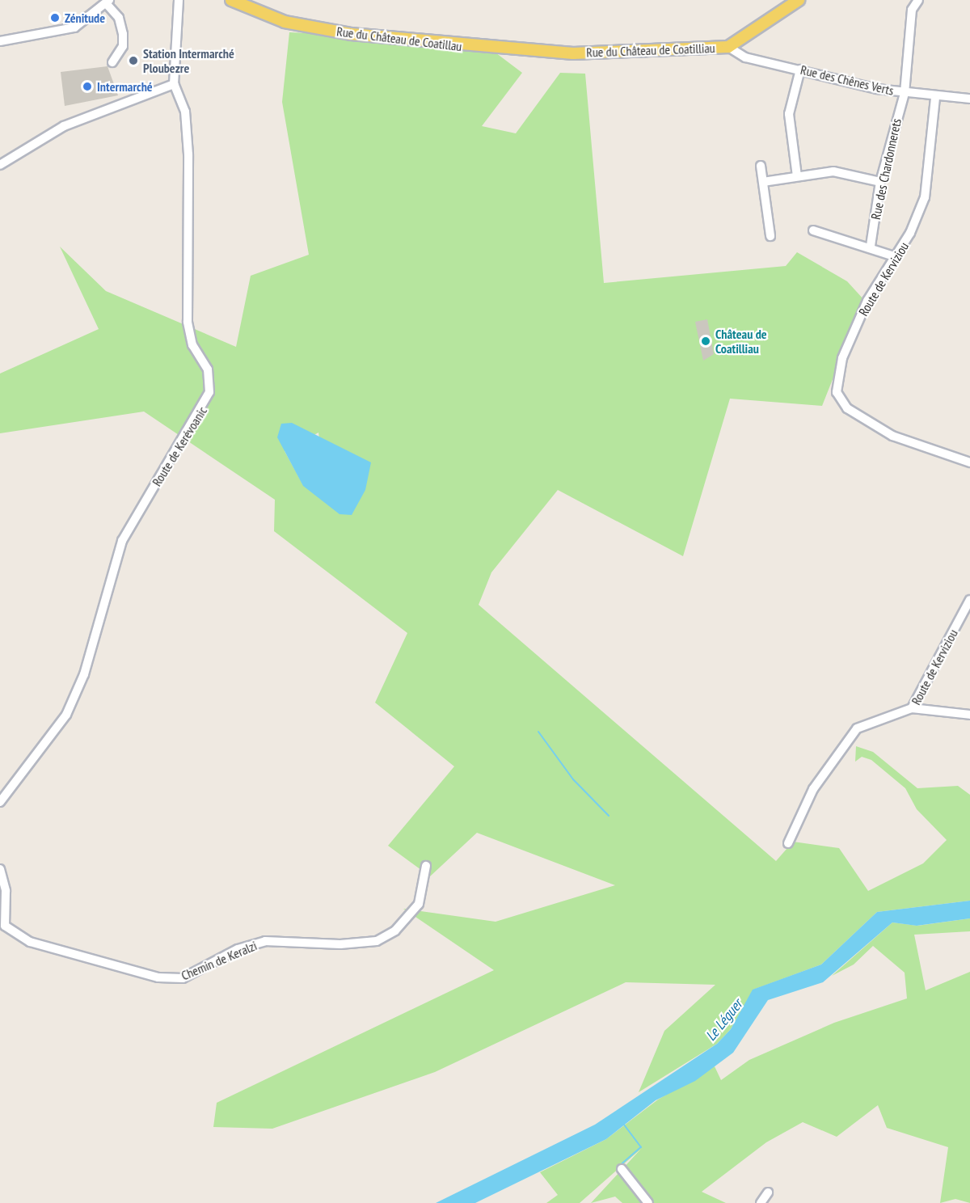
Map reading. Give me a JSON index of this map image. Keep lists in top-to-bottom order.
{
  "streets": {
    "main road": ["Rue du Château de Coatillau", "Rue du Château de Coatilliau"],
    "street": [
      "Rue des Chênes Verts",
      "Rue des Chardonnerets",
      "Route de Kerviziou",
      "Route de Kerévoanic",
      "Chemin de Keralzi"
    ]
  },
  "crossings": [
    ["Rue du Château de Coatillau", "Rue du Château de Coatilliau"],
    ["Rue du Château de Coatilliau", "Rue des Chênes Verts"],
    ["Rue des Chênes Verts", "Rue des Chardonnerets"],
    ["Rue des Chênes Verts", "Route de Kerviziou"]
  ],
  "water": ["Le Léguer"],
  "places": [
    "Zénitude",
    "Station Intermarché Ploubezre",
    "Intermarché",
    "Château de Coatilliau"
  ]
}
